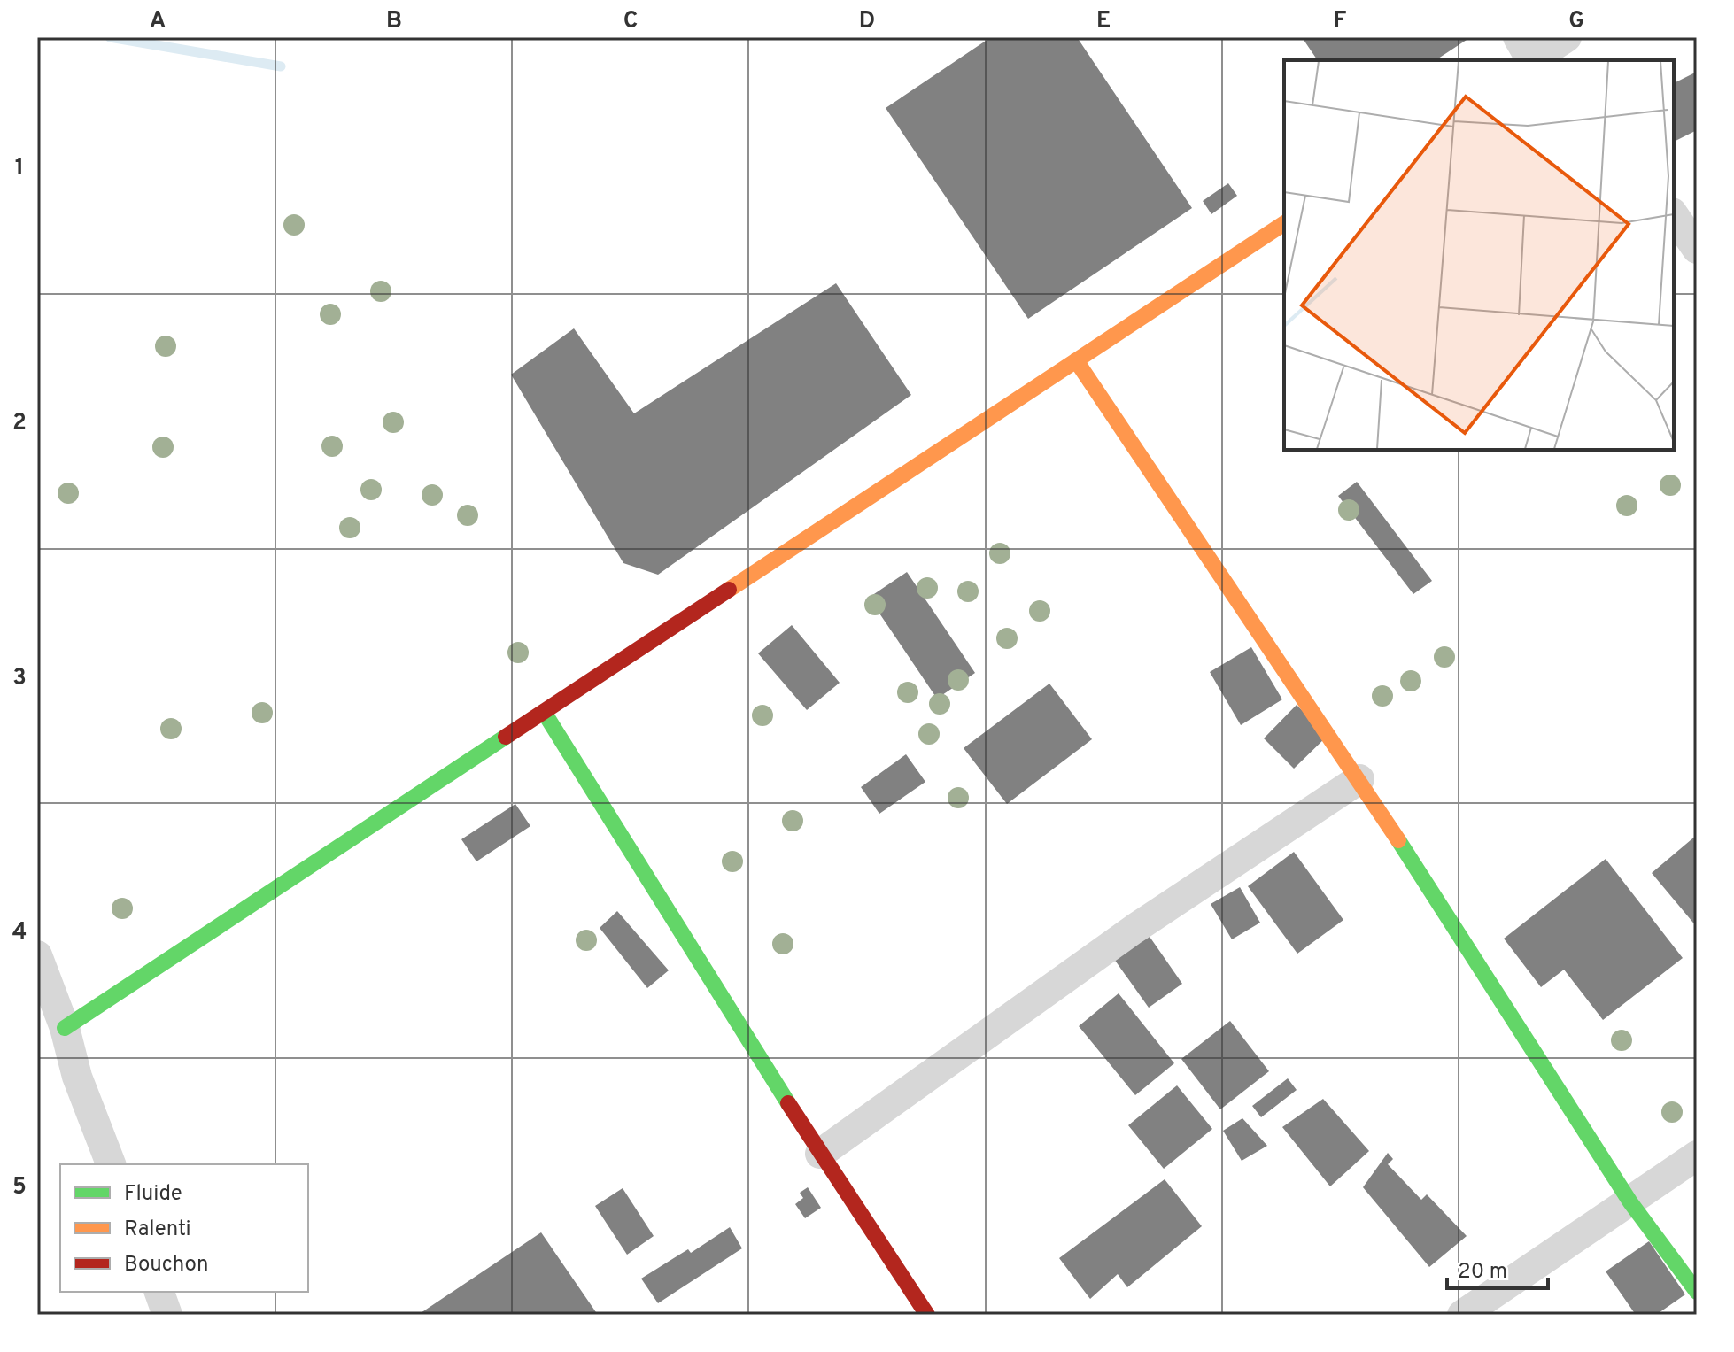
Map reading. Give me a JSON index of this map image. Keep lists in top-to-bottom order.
{
  "legend": ["Fluide", "Ralenti", "Bouchon"],
  "scale_bar": "20 m",
  "grid": {
    "columns": [
      "A",
      "B",
      "C",
      "D",
      "E",
      "F",
      "G"
    ],
    "rows": [
      "1",
      "2",
      "3",
      "4",
      "5"
    ]
  }
}
